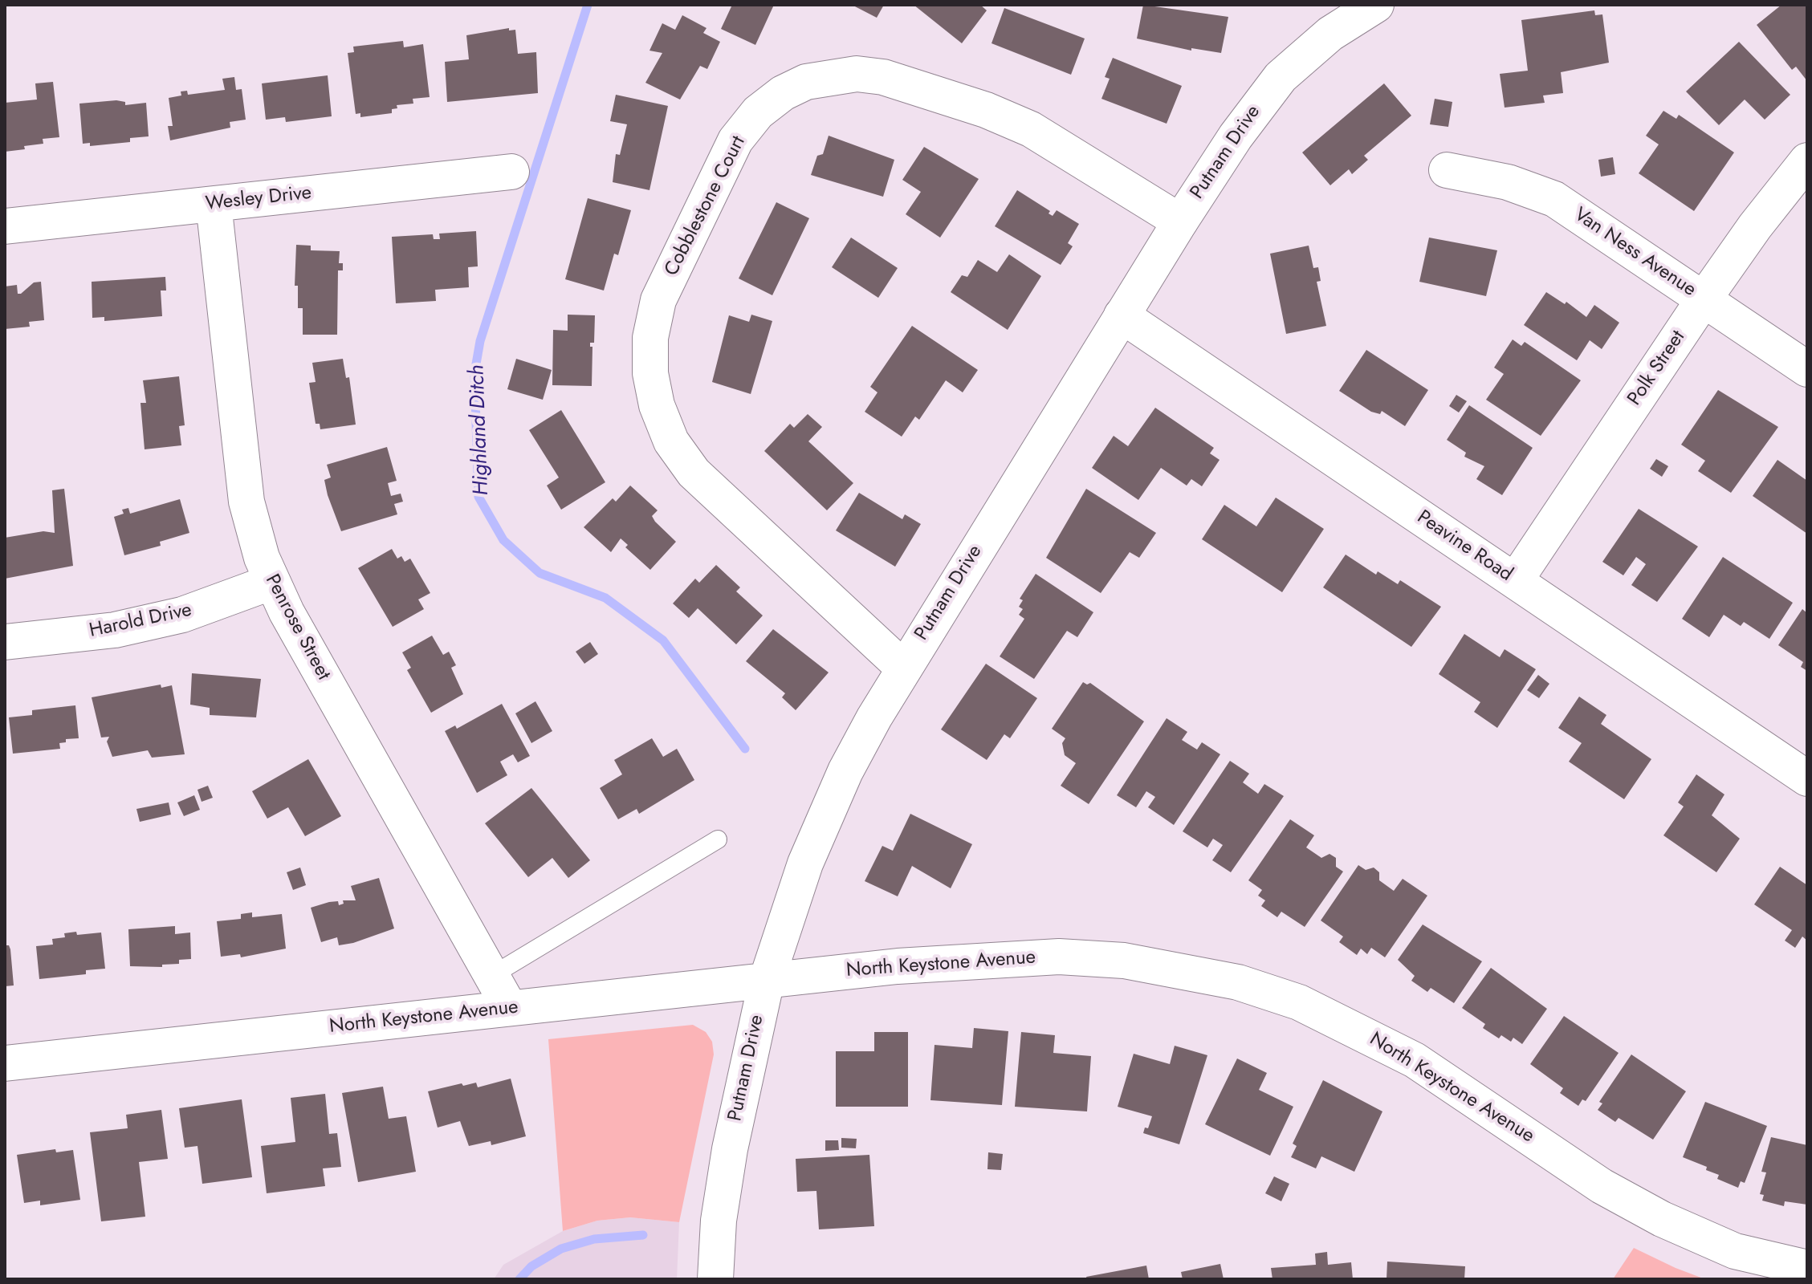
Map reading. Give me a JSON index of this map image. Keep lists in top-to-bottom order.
{
  "streets": {
    "street": [
      "Putnam Drive",
      "Wesley Drive",
      "Cobblestone Court",
      "Van Ness Avenue",
      "Polk Street",
      "Peavine Road",
      "Harold Drive",
      "Penrose Street",
      "North Keystone Avenue"
    ]
  },
  "crossings": [
    ["Putnam Drive", "Cobblestone Court"],
    ["Putnam Drive", "Peavine Road"],
    ["Putnam Drive", "North Keystone Avenue"],
    ["Wesley Drive", "Penrose Street"],
    ["Van Ness Avenue", "Polk Street"],
    ["Polk Street", "Peavine Road"],
    ["Harold Drive", "Penrose Street"],
    ["Penrose Street", "North Keystone Avenue"]
  ],
  "water": ["Highland Ditch"]
}
